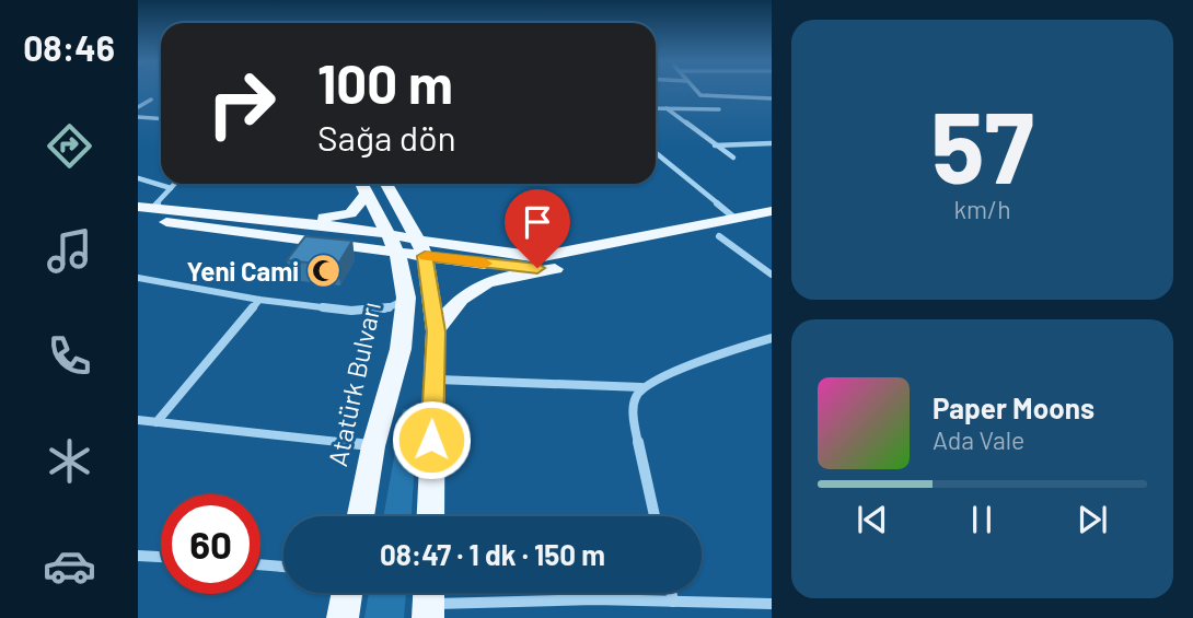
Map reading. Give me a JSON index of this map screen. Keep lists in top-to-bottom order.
{
  "streets": {
    "main road": ["Atatürk Bulvarı"]
  },
  "places": {
    "mosque": ["Yeni Cami"]
  },
  "page": {
    "tabs": "08:46",
    "tile": ["57", "km/h"],
    "turn": ["100 m", "Sağa dön"],
    "song": ["Paper Moons", "Ada Vale"],
    "limit": "60",
    "trip": "08:47 · 1 dk · 150 m"
  }
}
